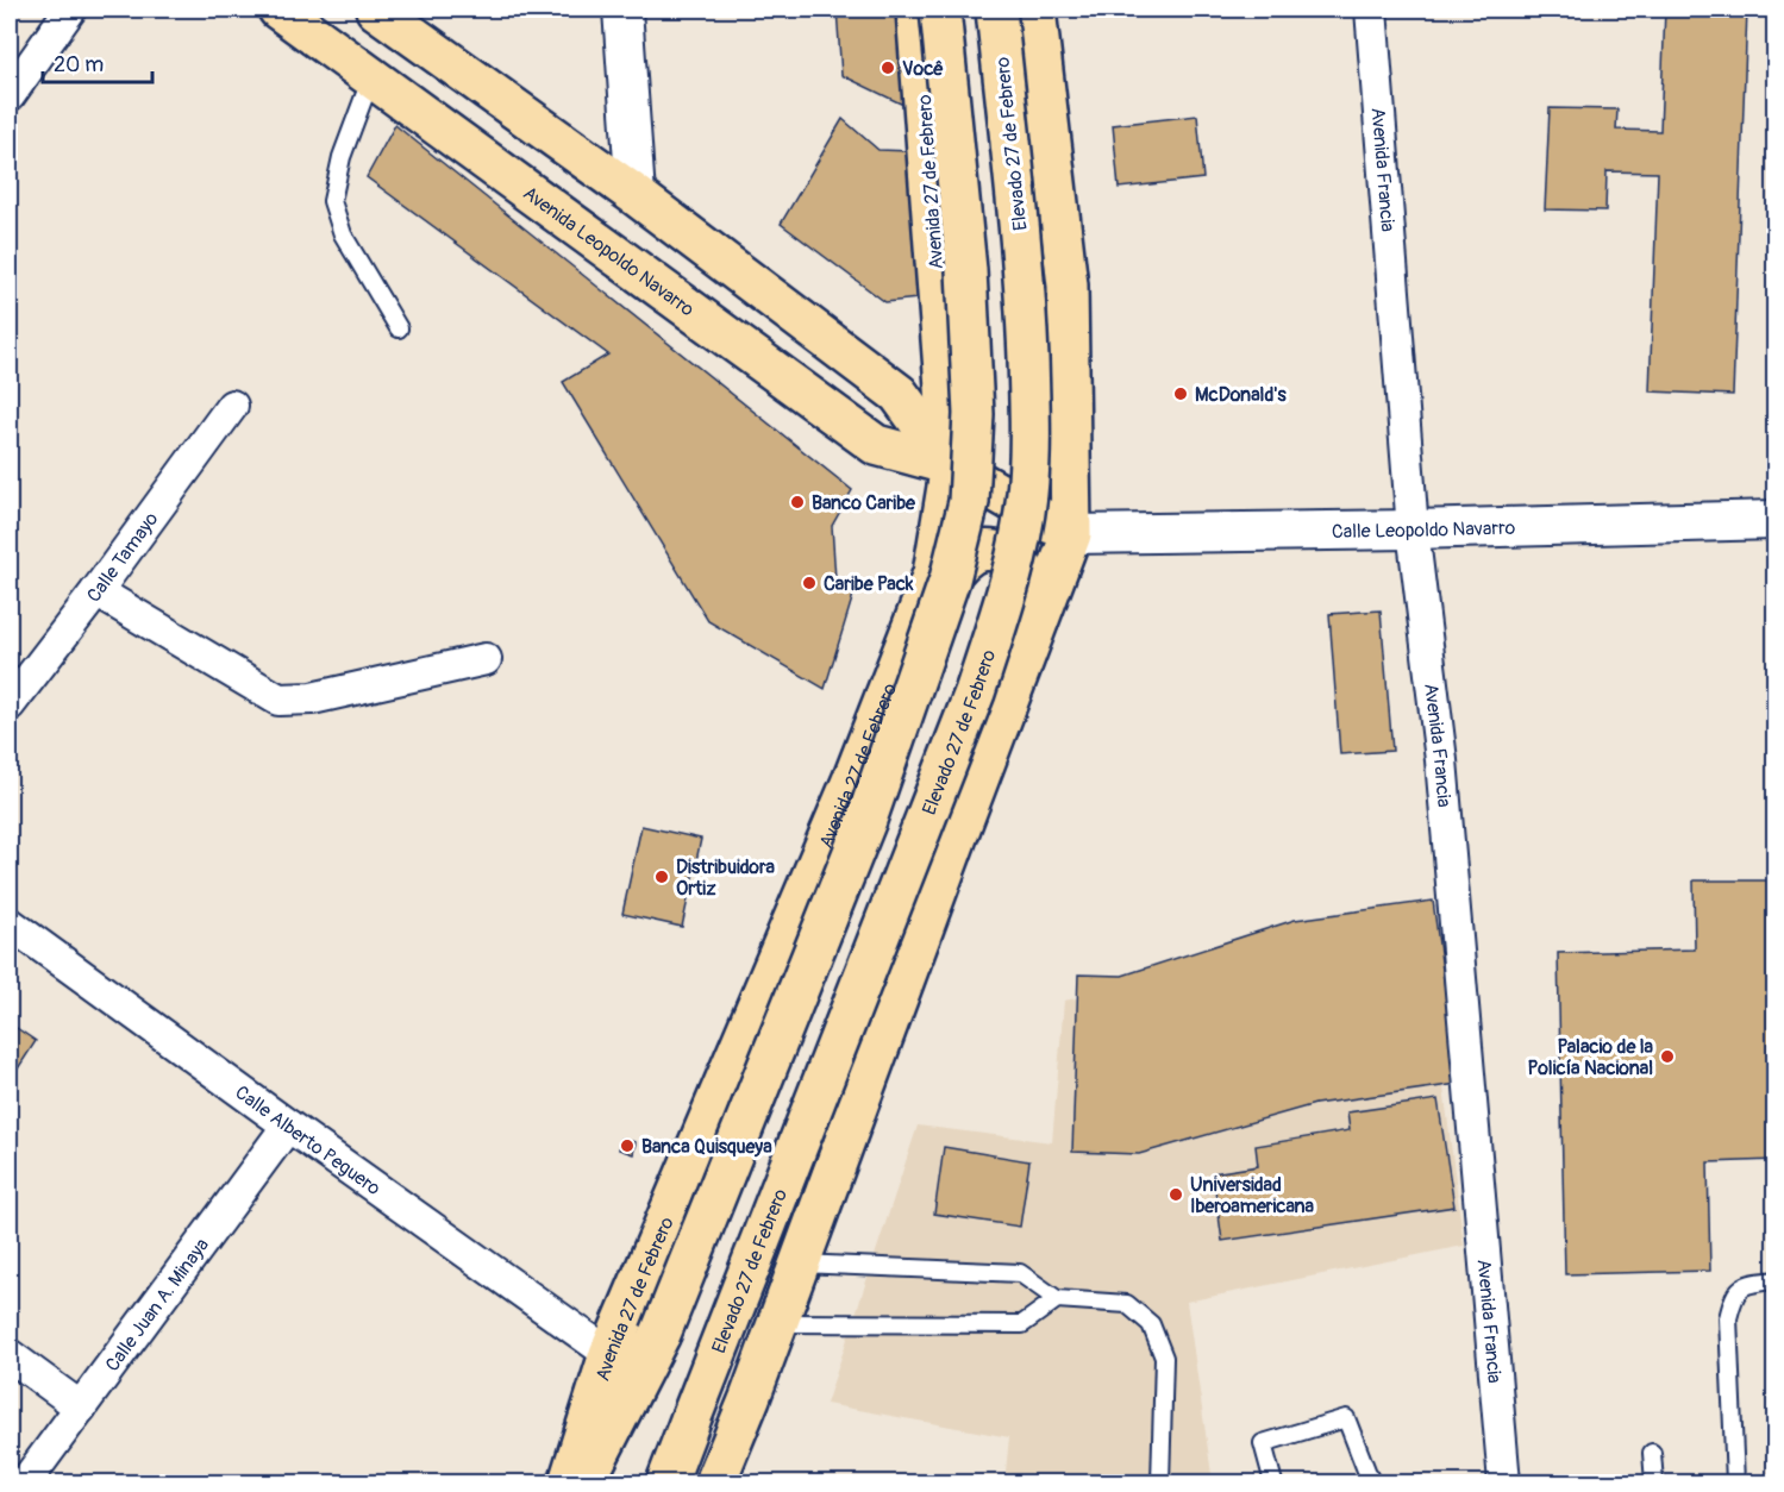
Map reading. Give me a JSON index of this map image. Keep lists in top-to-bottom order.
{
  "streets": {
    "main road": ["Elevado 27 de Febrero", "Avenida 27 de Febrero", "Avenida Leopoldo Navarro"],
    "street": [
      "Avenida Francia",
      "Calle Leopoldo Navarro",
      "Calle Tamayo",
      "Calle Alberto Peguero",
      "Calle Juan A. Minaya"
    ]
  },
  "crossings": [
    ["Avenida Francia", "Calle Leopoldo Navarro"],
    ["Avenida 27 de Febrero", "Avenida Leopoldo Navarro"],
    ["Avenida 27 de Febrero", "Calle Alberto Peguero"],
    ["Avenida Leopoldo Navarro", "Calle Leopoldo Navarro"],
    ["Calle Alberto Peguero", "Calle Juan A. Minaya"]
  ],
  "places": [
    "Você",
    "McDonald's",
    "Banco Caribe",
    "Caribe Pack",
    "Distribuidora Ortiz",
    "Palacio de la Policía Nacional",
    "Banca Quisqueya",
    "Universidad Iberoamericana"
  ],
  "scale_bar": "20 m"
}
